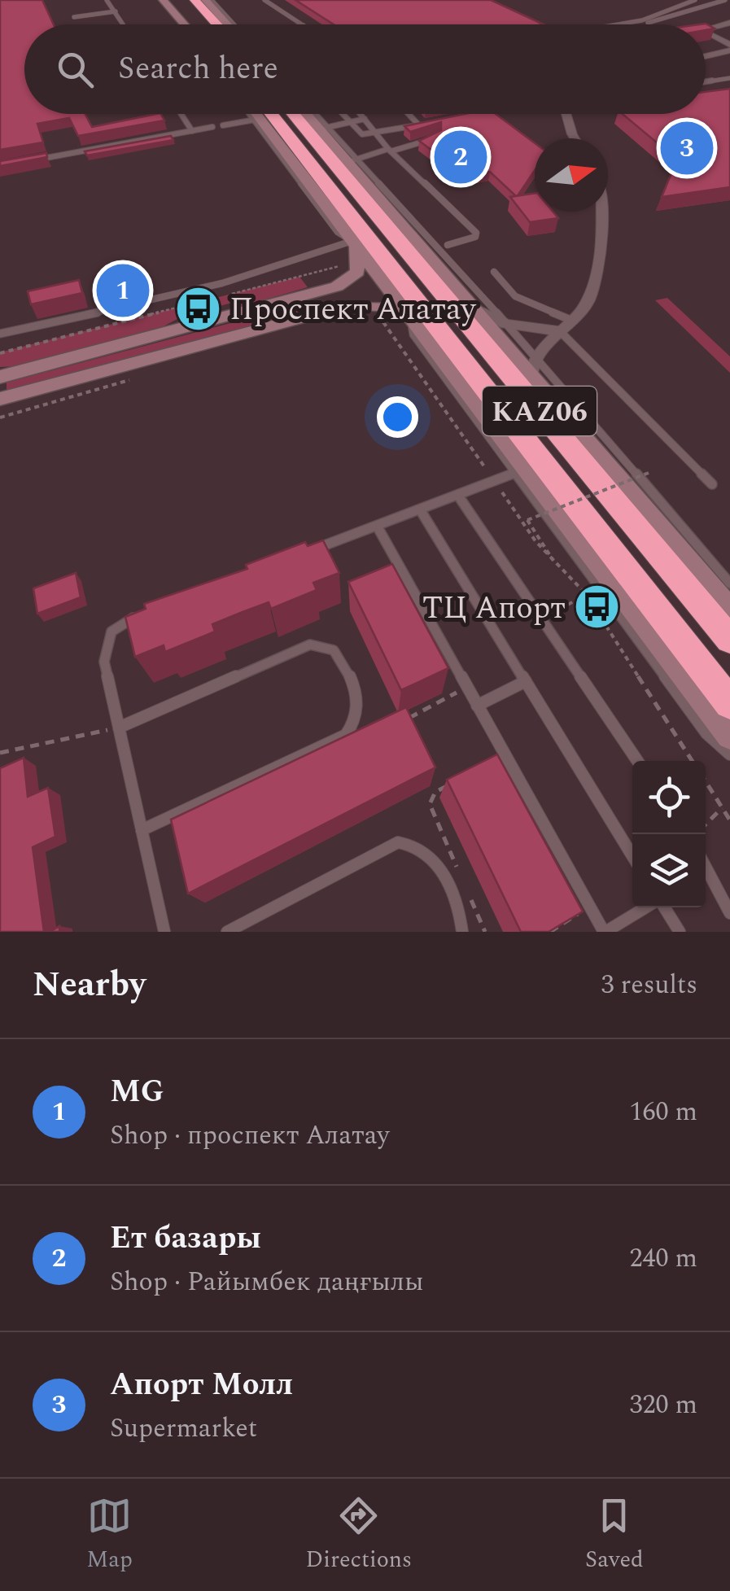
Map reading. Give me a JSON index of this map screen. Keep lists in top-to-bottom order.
{
  "streets": {
    "highway": ["KАZ06"]
  },
  "places": {
    "bus stop": ["Проспект Алатау", "ТЦ Апорт"]
  },
  "north": "right",
  "page": {
    "search": "Search here",
    "pins": ["3", "2", "1"],
    "heading": ["Nearby", "3 results"],
    "list": [
      {
        "mark": "1",
        "name": "MG",
        "note": "Shop · проспект Алатау",
        "value": "160 m"
      },
      {
        "mark": "2",
        "name": "Ет базары",
        "note": "Shop · Райымбек даңғылы",
        "value": "240 m"
      },
      {
        "mark": "3",
        "name": "Апорт Молл",
        "note": "Supermarket",
        "value": "320 m"
      }
    ],
    "nav": ["Map", "Directions", "Saved"]
  }
}
